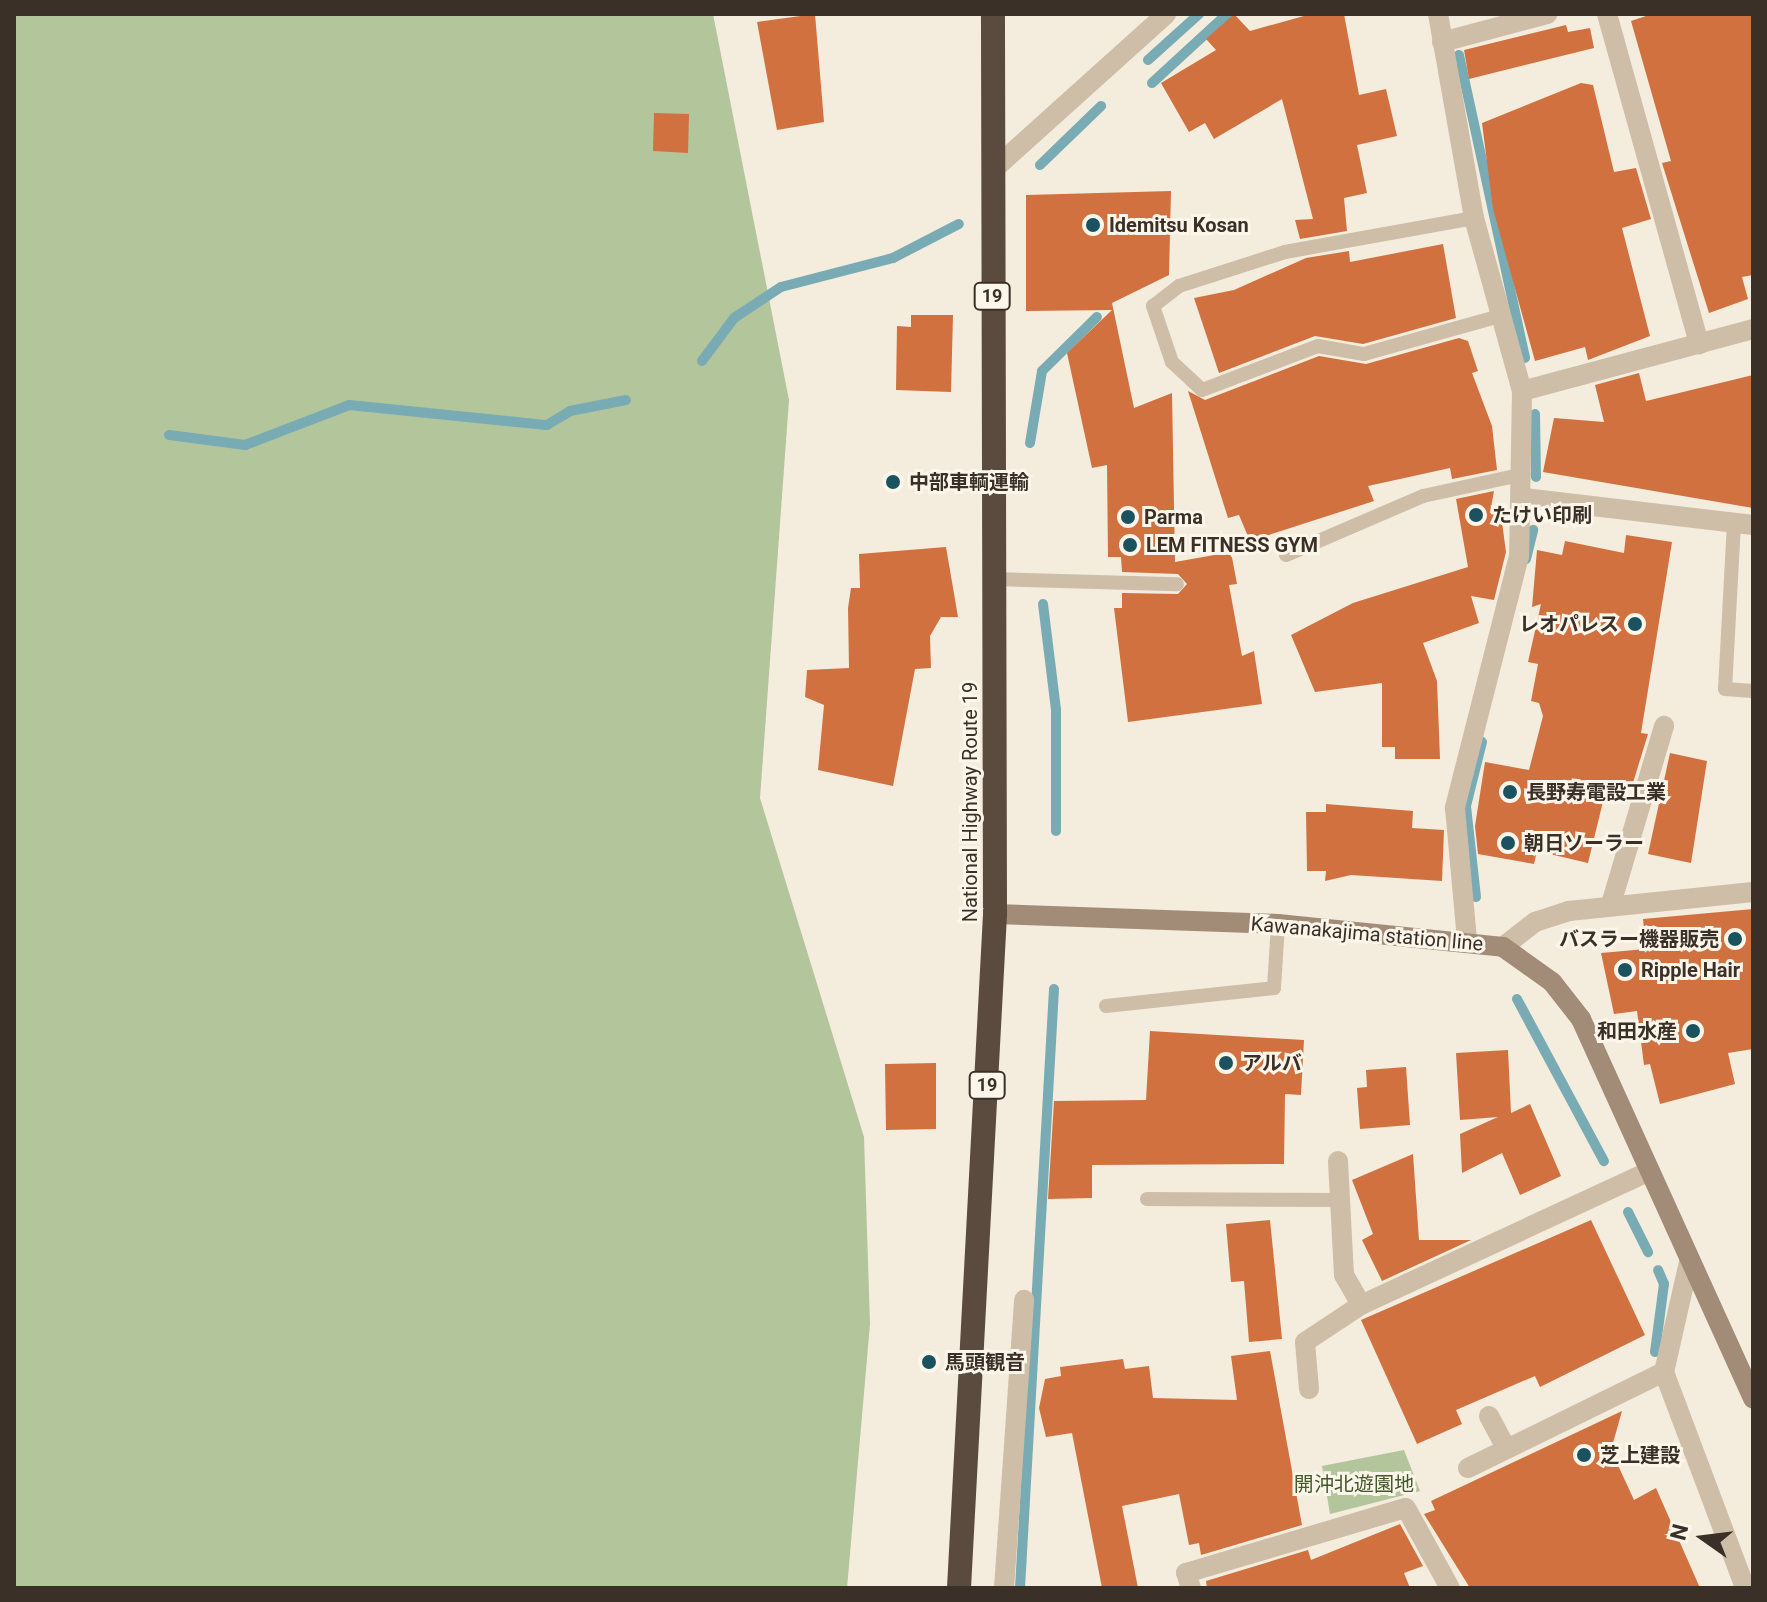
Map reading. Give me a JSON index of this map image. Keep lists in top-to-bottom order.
{
  "streets": {
    "highway": ["19", "National Highway Route 19"],
    "main road": ["Kawanakajima station line"]
  },
  "crossings": [
    ["National Highway Route 19", "Kawanakajima station line"]
  ],
  "parks": ["開沖北遊園地"],
  "places": [
    "Idemitsu Kosan",
    "中部車輌運輸",
    "たけい印刷",
    "Parma",
    "LEM FITNESS GYM",
    "レオパレス",
    "長野寿電設工業",
    "朝日ソーラー",
    "バスラー機器販売",
    "Ripple Hair",
    "和田水産",
    "アルバ",
    "馬頭観音",
    "芝上建設"
  ],
  "north": "left"
}
